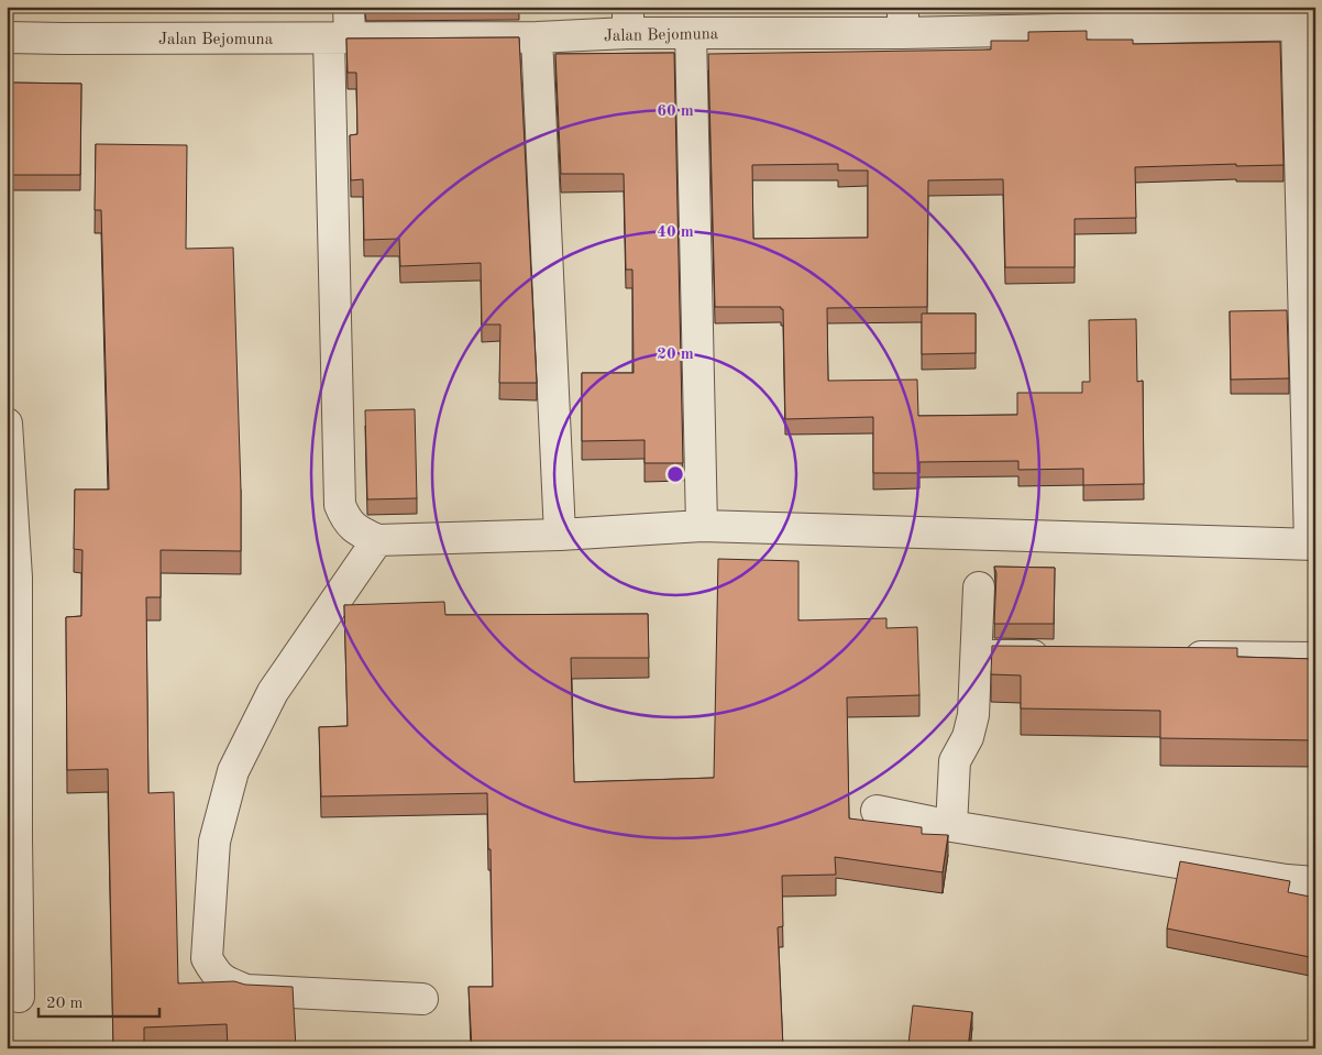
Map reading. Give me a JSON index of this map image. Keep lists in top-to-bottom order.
{
  "streets": {
    "street": ["Jalan Bejomuna"]
  },
  "scale_bar": "20 m",
  "rings": ["60 m", "40 m", "20 m"]
}
